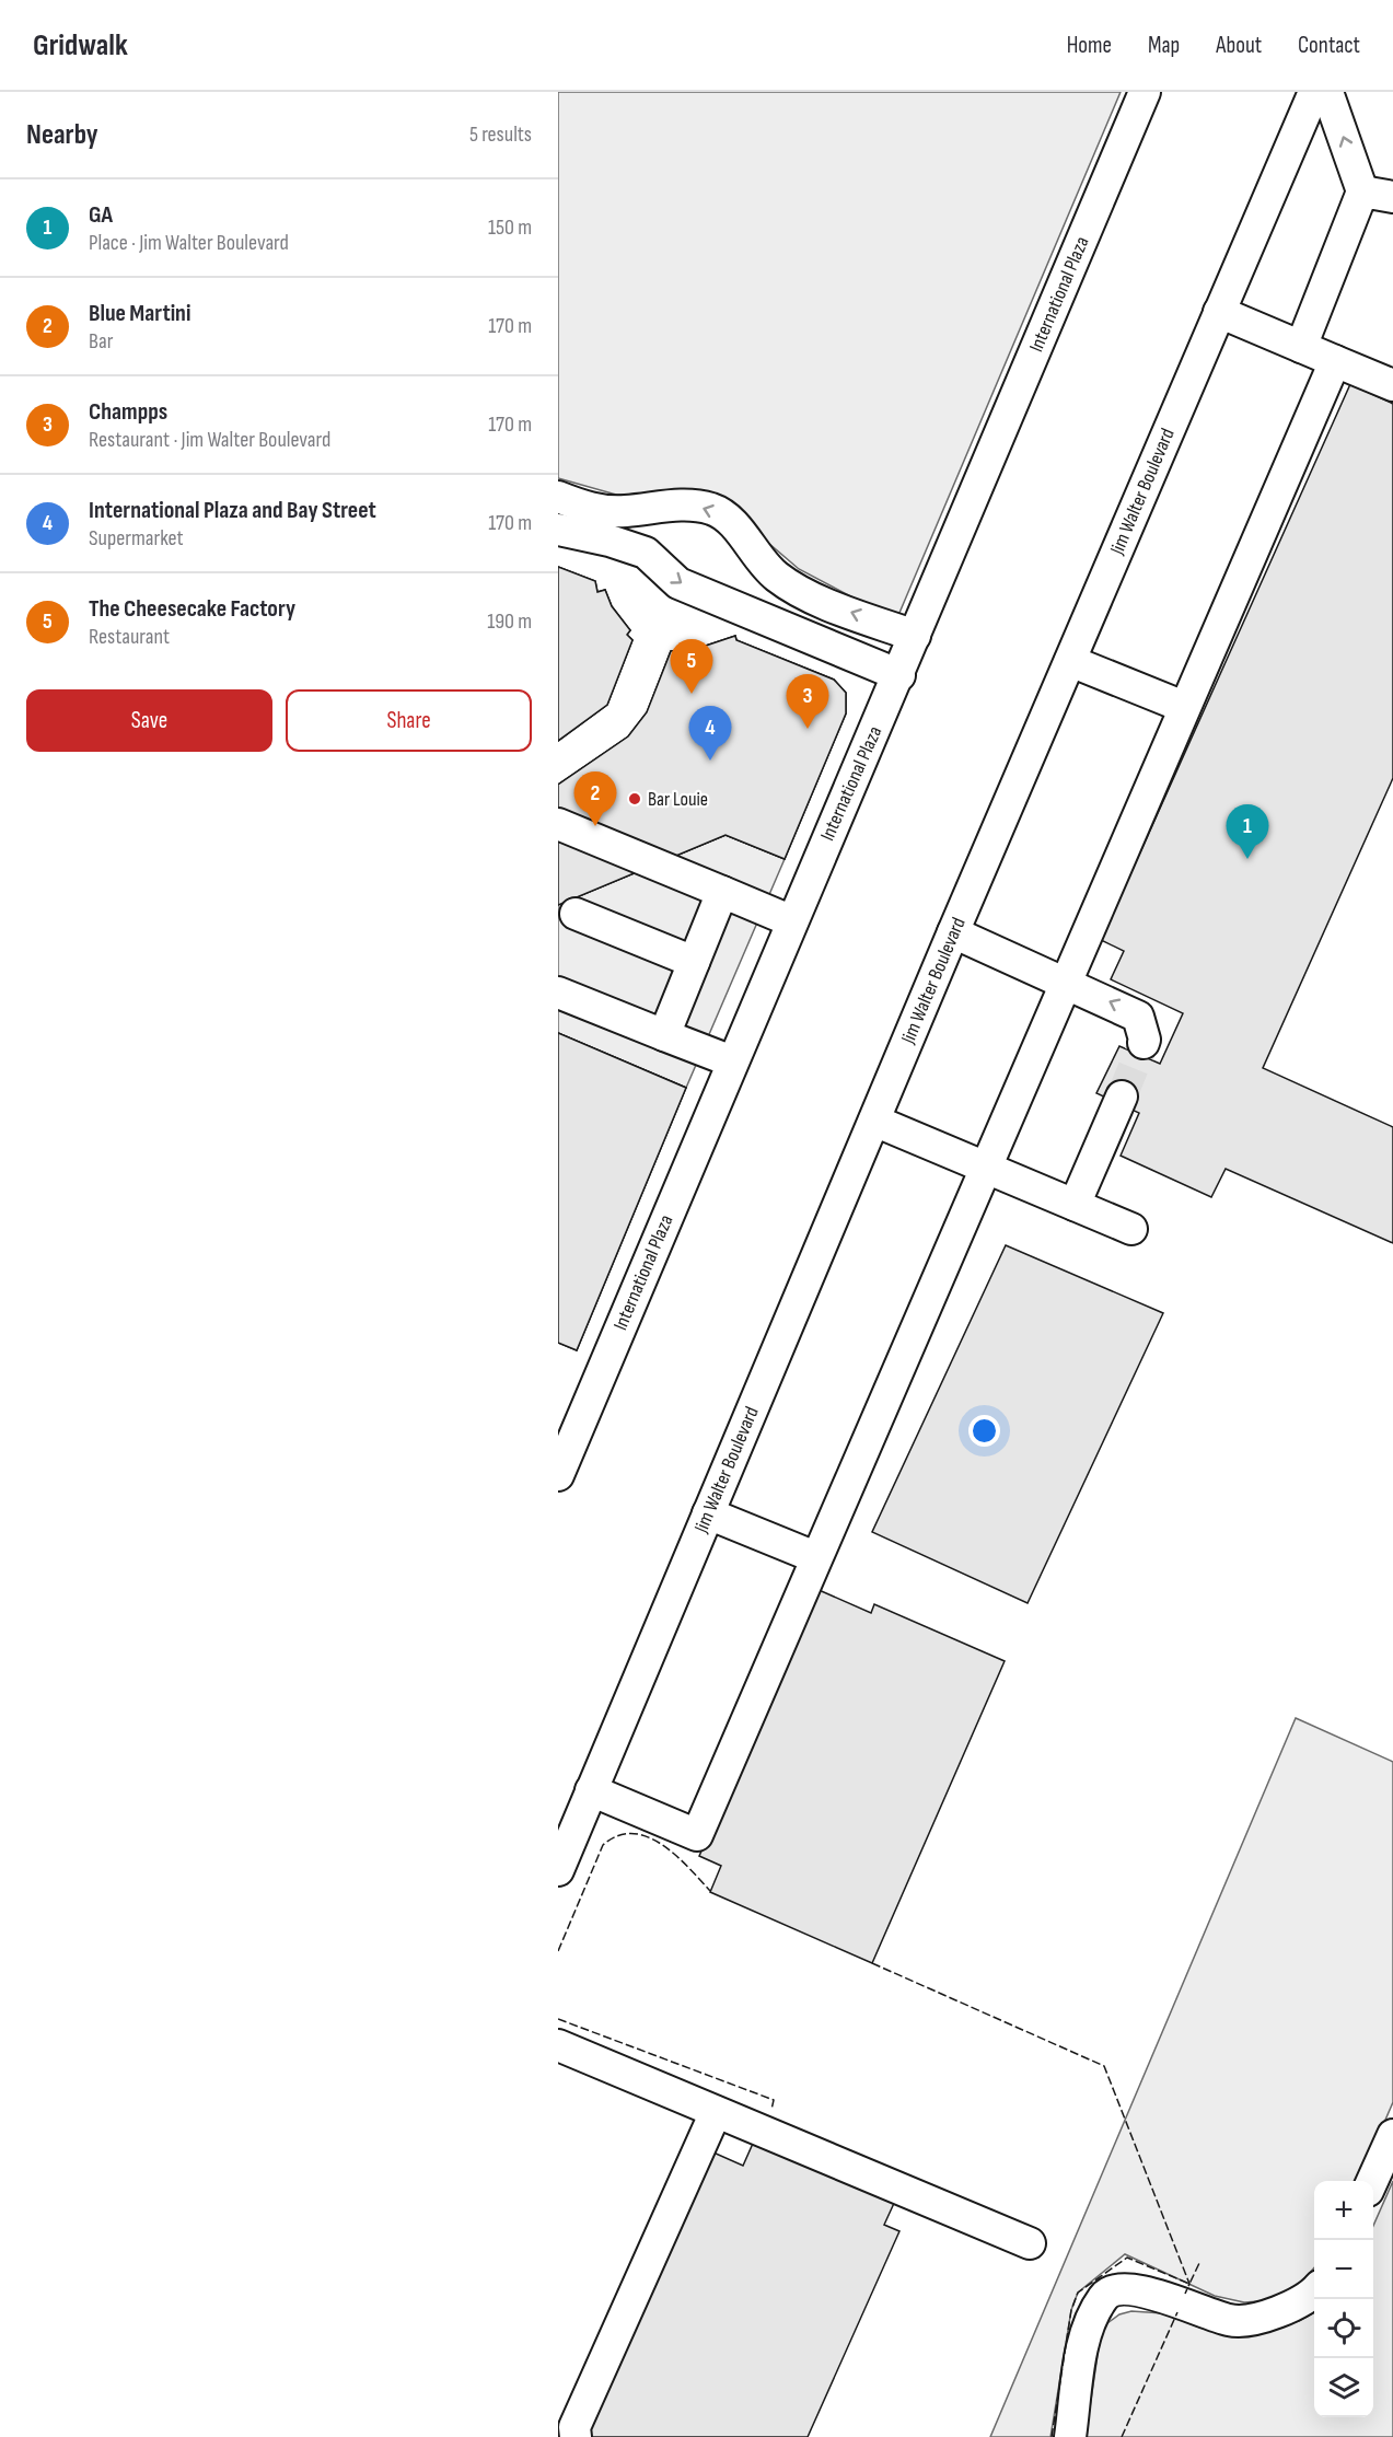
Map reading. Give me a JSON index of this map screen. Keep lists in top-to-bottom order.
{
  "streets": {
    "street": ["International Plaza", "Jim Walter Boulevard"]
  },
  "places": ["Bar Louie"],
  "page": {
    "header": "Gridwalk",
    "nav": [
      "Home",
      "Map",
      "About",
      "Contact"
    ],
    "heading": ["Nearby", "5 results"],
    "list": [
      {
        "mark": "1",
        "name": "GA",
        "note": "Place · Jim Walter Boulevard",
        "value": "150 m"
      },
      {
        "mark": "2",
        "name": "Blue Martini",
        "note": "Bar",
        "value": "170 m"
      },
      {
        "mark": "3",
        "name": "Champps",
        "note": "Restaurant · Jim Walter Boulevard",
        "value": "170 m"
      },
      {
        "mark": "4",
        "name": "International Plaza and Bay Street",
        "note": "Supermarket",
        "value": "170 m"
      },
      {
        "mark": "5",
        "name": "The Cheesecake Factory",
        "note": "Restaurant",
        "value": "190 m"
      }
    ],
    "pins": [
      "5",
      "3",
      "4",
      "2",
      "1"
    ],
    "buttons": ["Save", "Share"],
    "map_buttons": ["+", "−"]
  }
}
